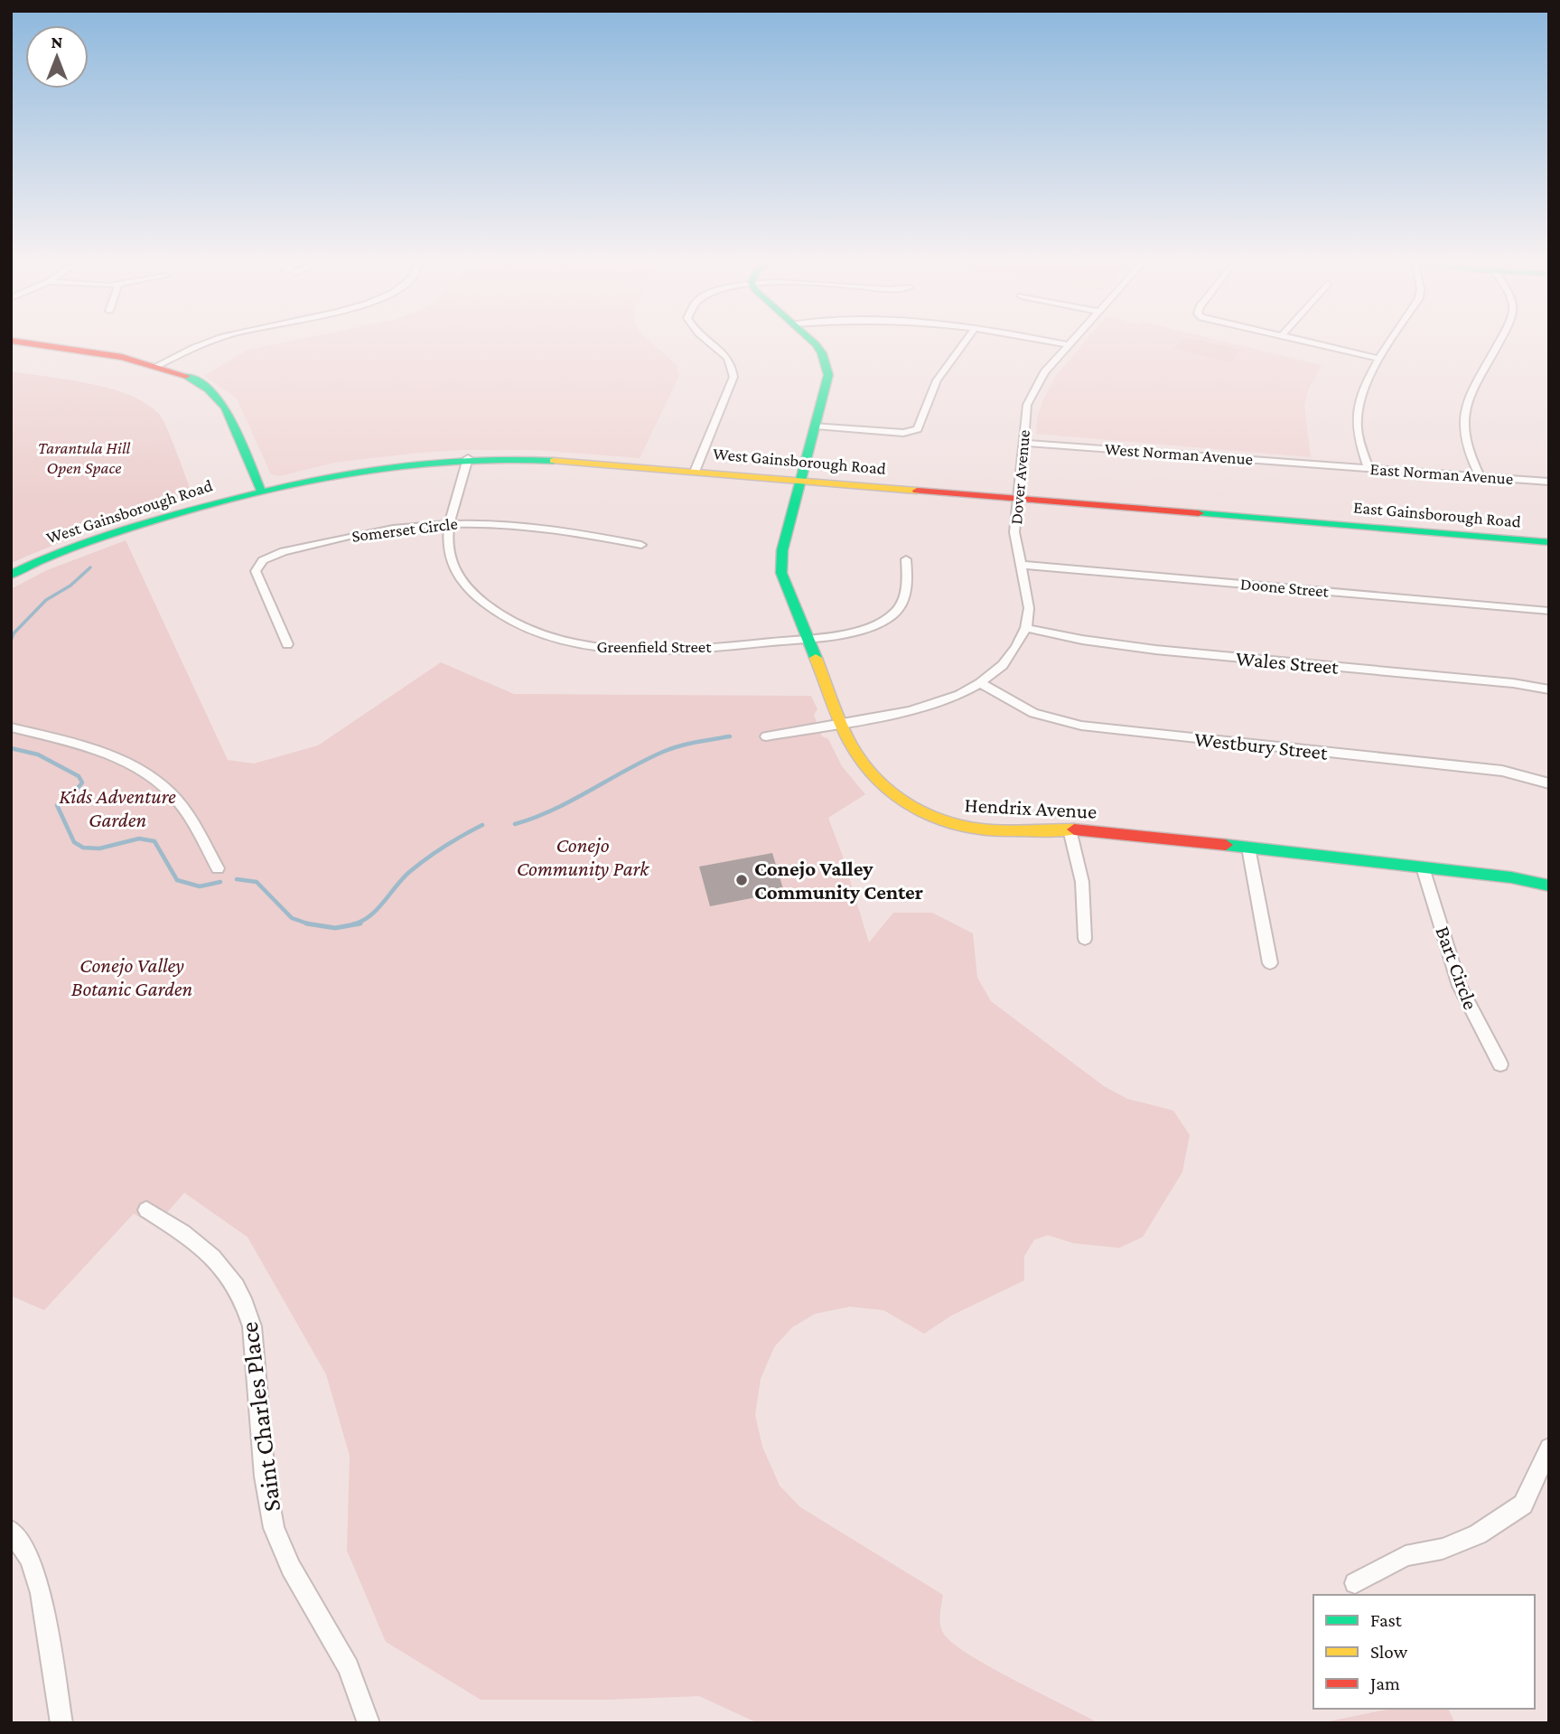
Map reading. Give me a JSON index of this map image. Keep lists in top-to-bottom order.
{
  "streets": {
    "street": [
      "West Norman Avenue",
      "West Gainsborough Road",
      "East Norman Avenue",
      "Dover Avenue",
      "East Gainsborough Road",
      "Somerset Circle",
      "Doone Street",
      "Greenfield Street",
      "Wales Street",
      "Westbury Street",
      "Hendrix Avenue",
      "Bart Circle",
      "Saint Charles Place"
    ]
  },
  "crossings": [
    ["West Norman Avenue", "East Norman Avenue"],
    ["West Norman Avenue", "Dover Avenue"],
    ["West Gainsborough Road", "Dover Avenue"],
    ["West Gainsborough Road", "East Gainsborough Road"],
    ["West Gainsborough Road", "Greenfield Street"],
    ["West Gainsborough Road", "Hendrix Avenue"],
    ["Dover Avenue", "Doone Street"],
    ["Dover Avenue", "Wales Street"],
    ["Dover Avenue", "Westbury Street"],
    ["Dover Avenue", "Hendrix Avenue"],
    ["Somerset Circle", "Greenfield Street"],
    ["Greenfield Street", "Hendrix Avenue"],
    ["Hendrix Avenue", "Bart Circle"]
  ],
  "parks": [
    "Tarantula Hill Open Space",
    "Kids Adventure Garden",
    "Conejo Community Park",
    "Conejo Valley Botanic Garden"
  ],
  "places": ["Conejo Valley Community Center"],
  "legend": ["Fast", "Slow", "Jam"],
  "north": "top"
}
